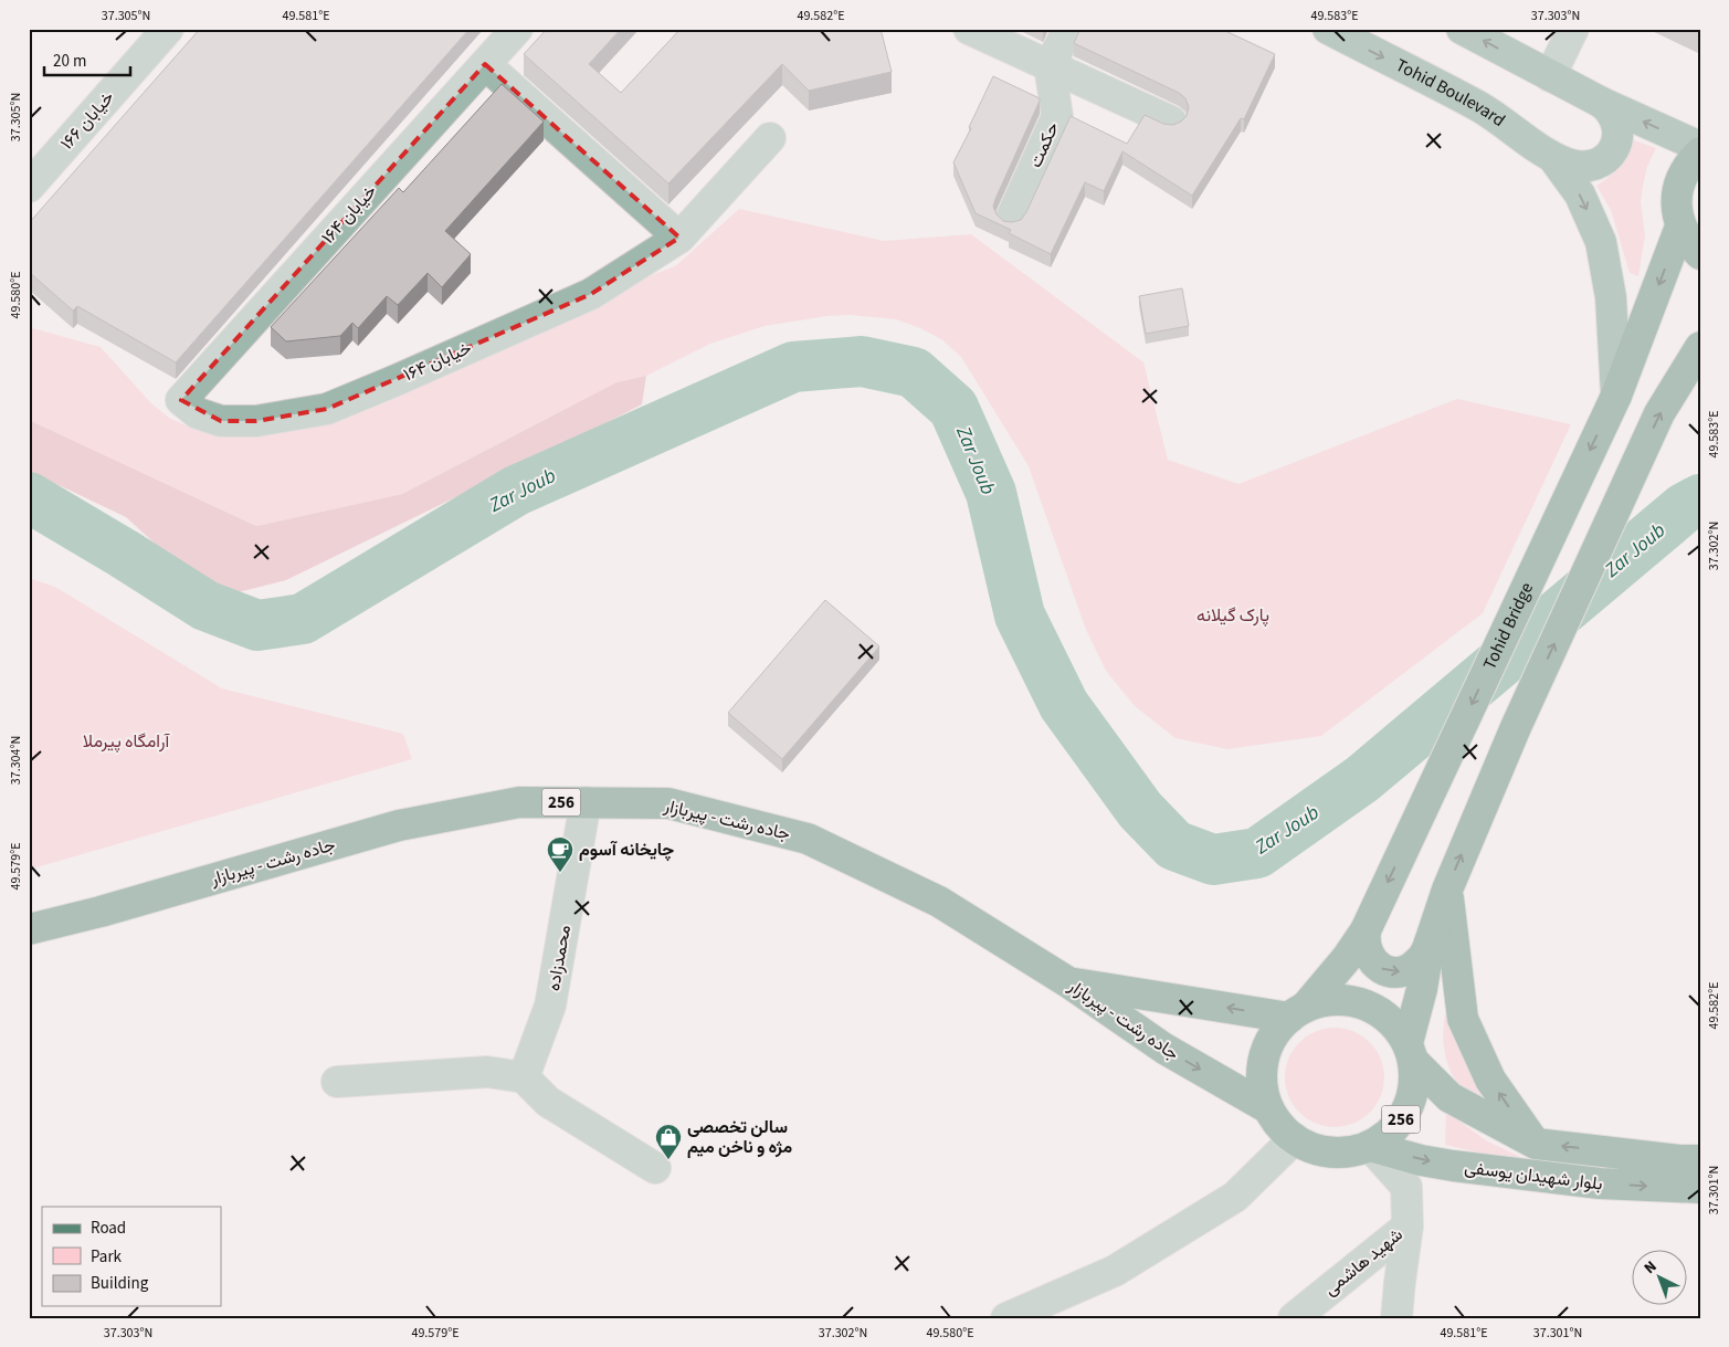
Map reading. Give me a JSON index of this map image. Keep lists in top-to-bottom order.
{
  "streets": {
    "main road": [
      "Tohid Boulevard",
      "Tohid Bridge",
      "256",
      "جاده رشت - پیربازار",
      "بلوار شهیدان یوسفی"
    ],
    "street": [
      "خیابان ۱۶۶",
      "حکمت",
      "۱۶۴ خیابان",
      "خیابان ۱۶۴",
      "محمدزاده",
      "شهید هاشمی"
    ]
  },
  "crossings": [
    ["۱۶۴ خیابان", "خیابان ۱۶۴"],
    ["Tohid Bridge", "256"],
    ["Tohid Bridge", "جاده رشت - پیربازار"],
    ["Tohid Bridge", "بلوار شهیدان یوسفی"],
    ["256", "جاده رشت - پیربازار"],
    ["256", "بلوار شهیدان یوسفی"],
    ["جاده رشت - پیربازار", "محمدزاده"],
    ["جاده رشت - پیربازار", "بلوار شهیدان یوسفی"]
  ],
  "water": ["Zar Joub"],
  "parks": ["پارک گیلانه", "آرامگاه پیرملا"],
  "places": {
    "cafe": ["چایخانه آسوم"],
    "shop": ["سالن تخصصی مژه و ناخن میم"]
  },
  "legend": ["Road", "Park", "Building"],
  "scale_bar": "20 m",
  "north": "top left",
  "coordinates": [
    "37.305°N",
    "49.581°E",
    "49.582°E",
    "49.583°E",
    "37.303°N",
    "49.580°E",
    "37.302°N",
    "37.304°N",
    "49.579°E",
    "37.301°N"
  ]
}
